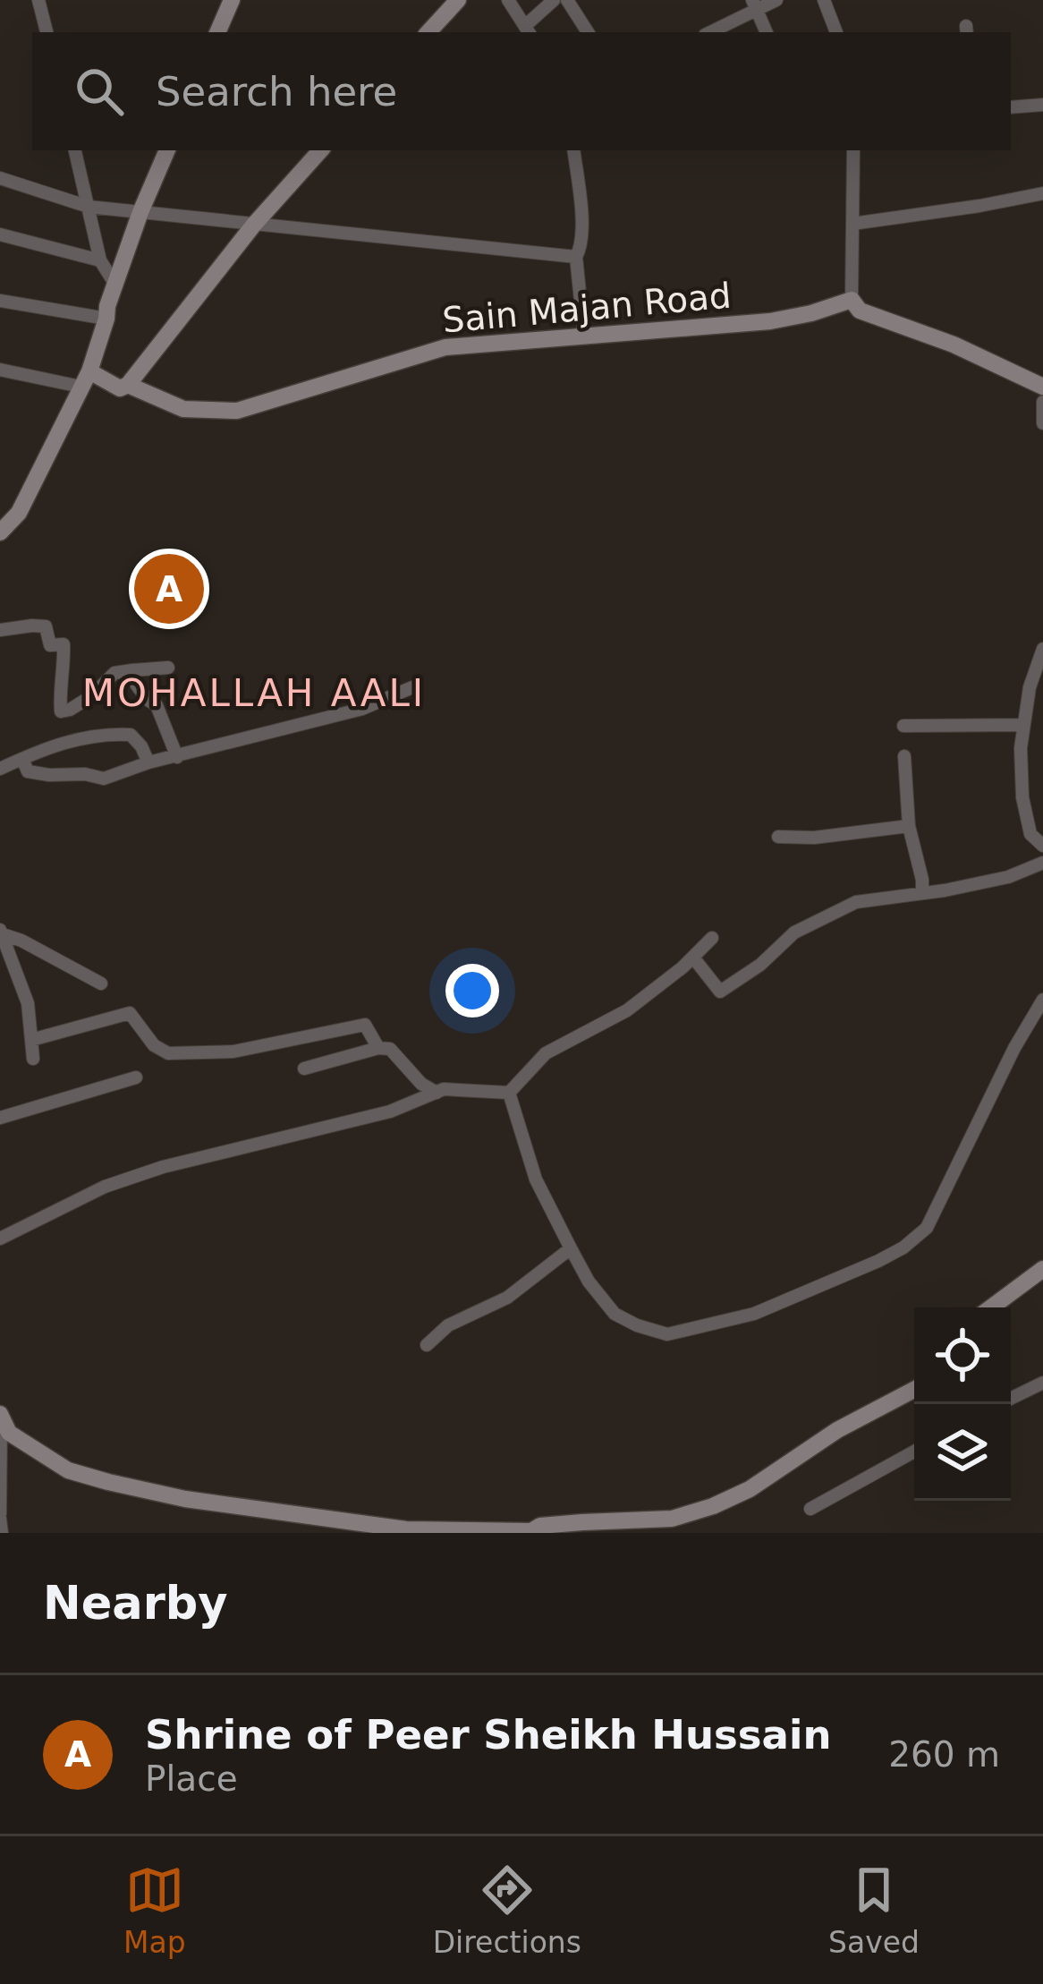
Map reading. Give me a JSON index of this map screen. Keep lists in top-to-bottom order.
{
  "streets": {
    "street": ["Sain Majan Road"]
  },
  "districts": ["MOHALLAH AALI"],
  "page": {
    "search": "Search here",
    "pins": "A",
    "heading": "Nearby",
    "list": [
      {
        "mark": "A",
        "name": "Shrine of Peer Sheikh Hussain",
        "note": "Place",
        "value": "260 m"
      }
    ],
    "nav": ["Map", "Directions", "Saved"]
  }
}
